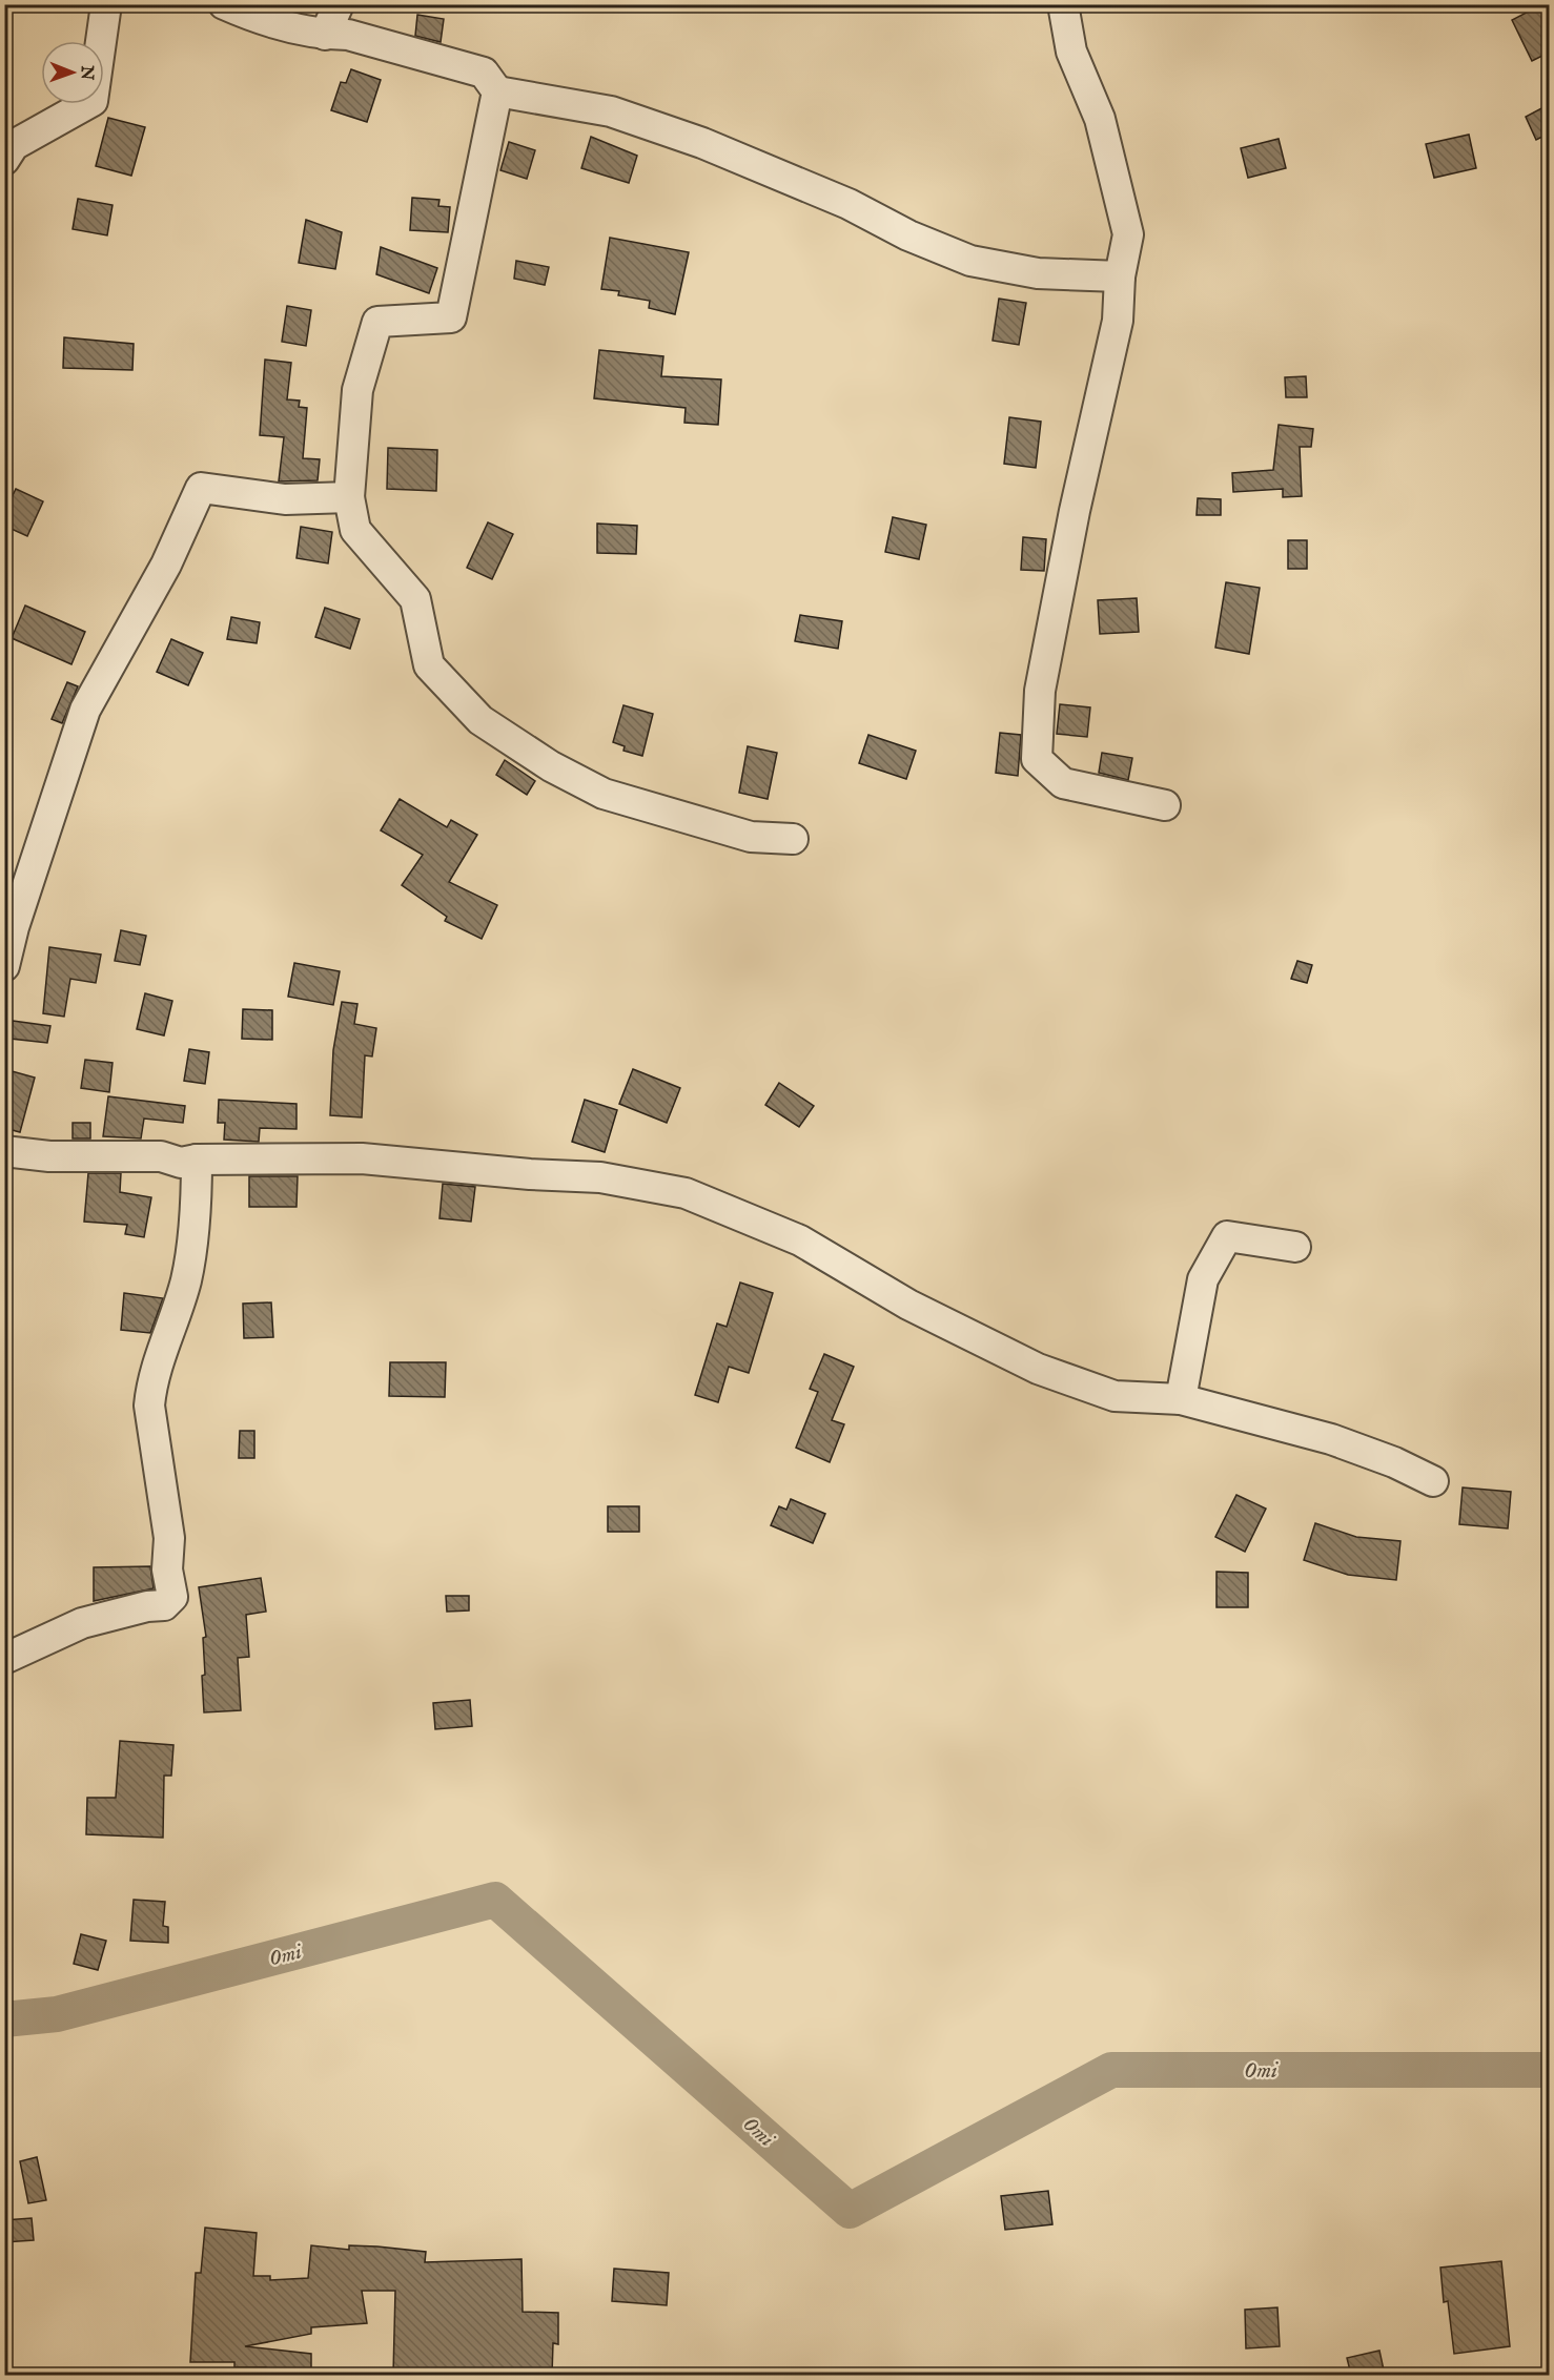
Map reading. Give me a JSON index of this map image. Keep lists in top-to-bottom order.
{
  "water": ["Omi"],
  "north": "right"
}
